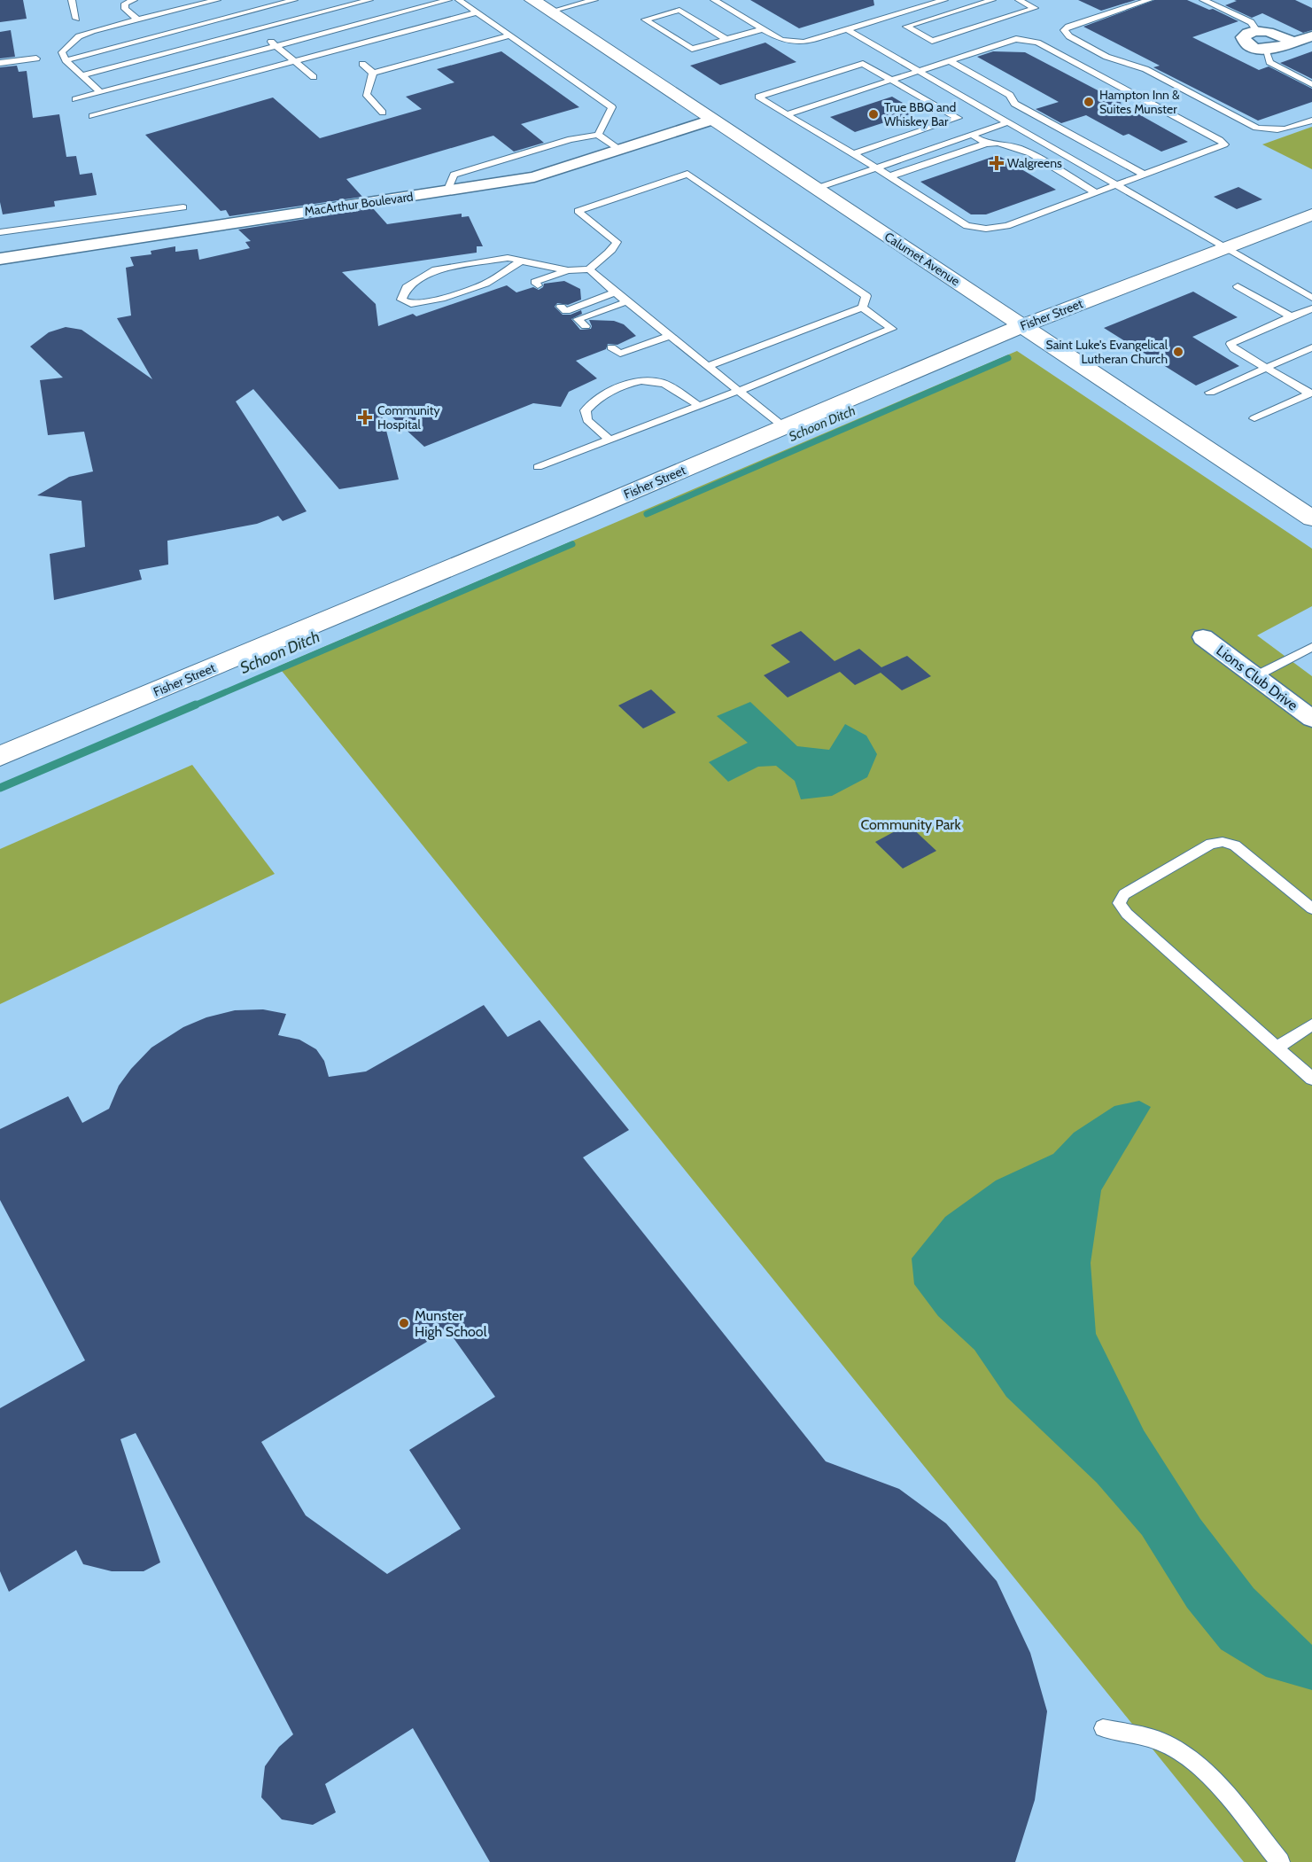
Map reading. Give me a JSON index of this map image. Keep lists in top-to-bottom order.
{
  "streets": {
    "street": [
      "MacArthur Boulevard",
      "Calumet Avenue",
      "Fisher Street",
      "Lions Club Drive"
    ]
  },
  "crossings": [
    ["MacArthur Boulevard", "Calumet Avenue"],
    ["Calumet Avenue", "Fisher Street"]
  ],
  "water": ["Schoon Ditch"],
  "parks": ["Community Park"],
  "places": {
    "other": [
      "Hampton Inn & Suites Munster",
      "True BBQ and Whiskey Bar",
      "Saint Luke's Evangelical Lutheran Church",
      "Munster High School"
    ],
    "health": ["Walgreens", "Community Hospital"]
  }
}
